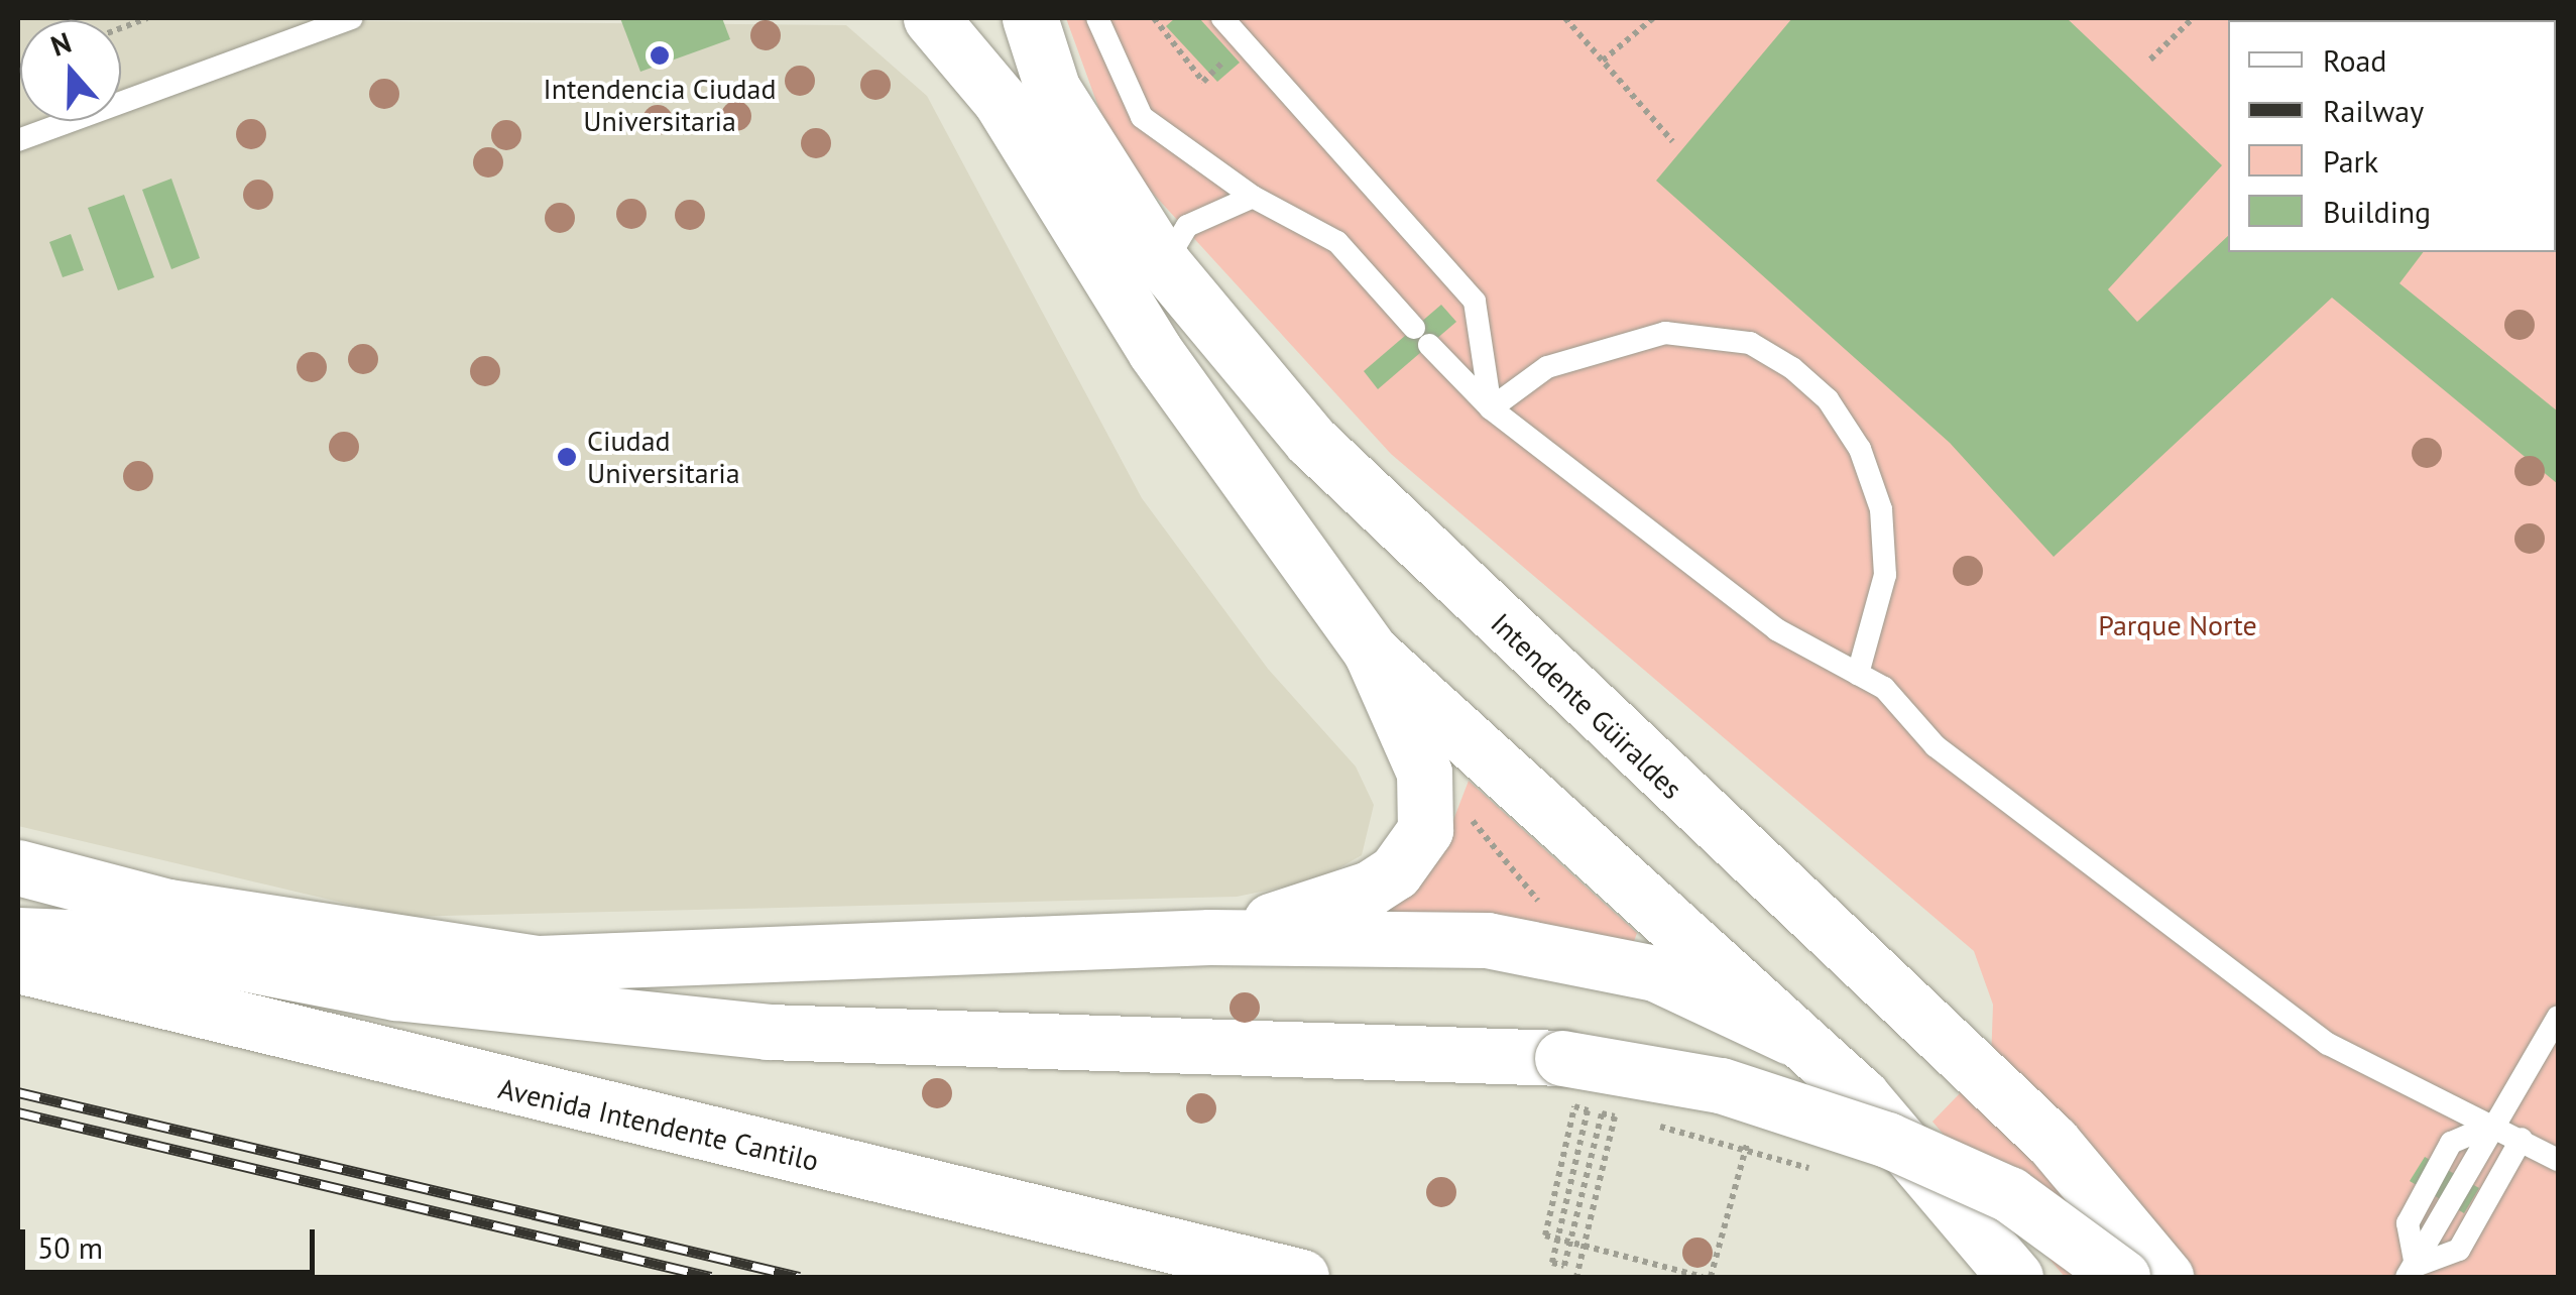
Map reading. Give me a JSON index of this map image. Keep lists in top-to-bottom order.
{
  "streets": {
    "main road": ["Intendente Güiraldes", "Avenida Intendente Cantilo"]
  },
  "parks": ["Parque Norte"],
  "places": ["Intendencia Ciudad Universitaria", "Ciudad Universitaria"],
  "legend": [
    "Road",
    "Railway",
    "Park",
    "Building"
  ],
  "scale_bar": "50 m",
  "north": "top"
}
